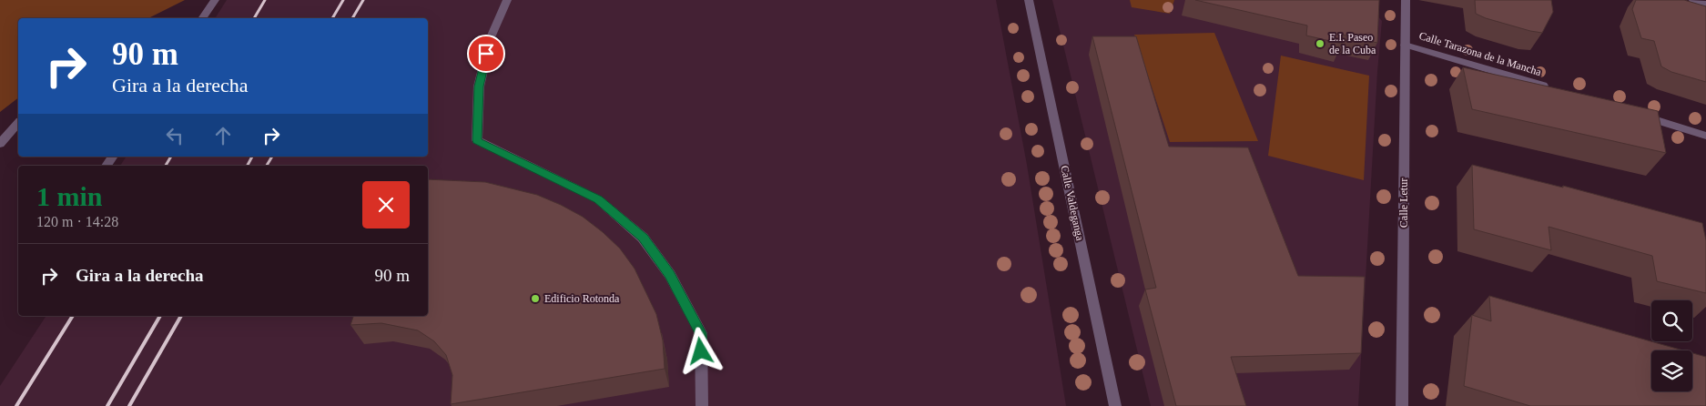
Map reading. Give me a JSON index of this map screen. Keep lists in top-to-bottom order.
{
  "streets": {
    "street": ["Calle Tarazona de la Mancha", "Calle Valdeganga", "Calle Letur"]
  },
  "crossings": [
    ["Calle Tarazona de la Mancha", "Calle Letur"]
  ],
  "places": ["E.I. Paseo de la Cuba", "Edificio Rotonda"],
  "page": {
    "turn": ["90 m", "Gira a la derecha"],
    "heading": ["1 min", "120 m · 14:28"],
    "list": [
      {
        "name": "Gira a la derecha",
        "value": "90 m"
      }
    ]
  }
}
